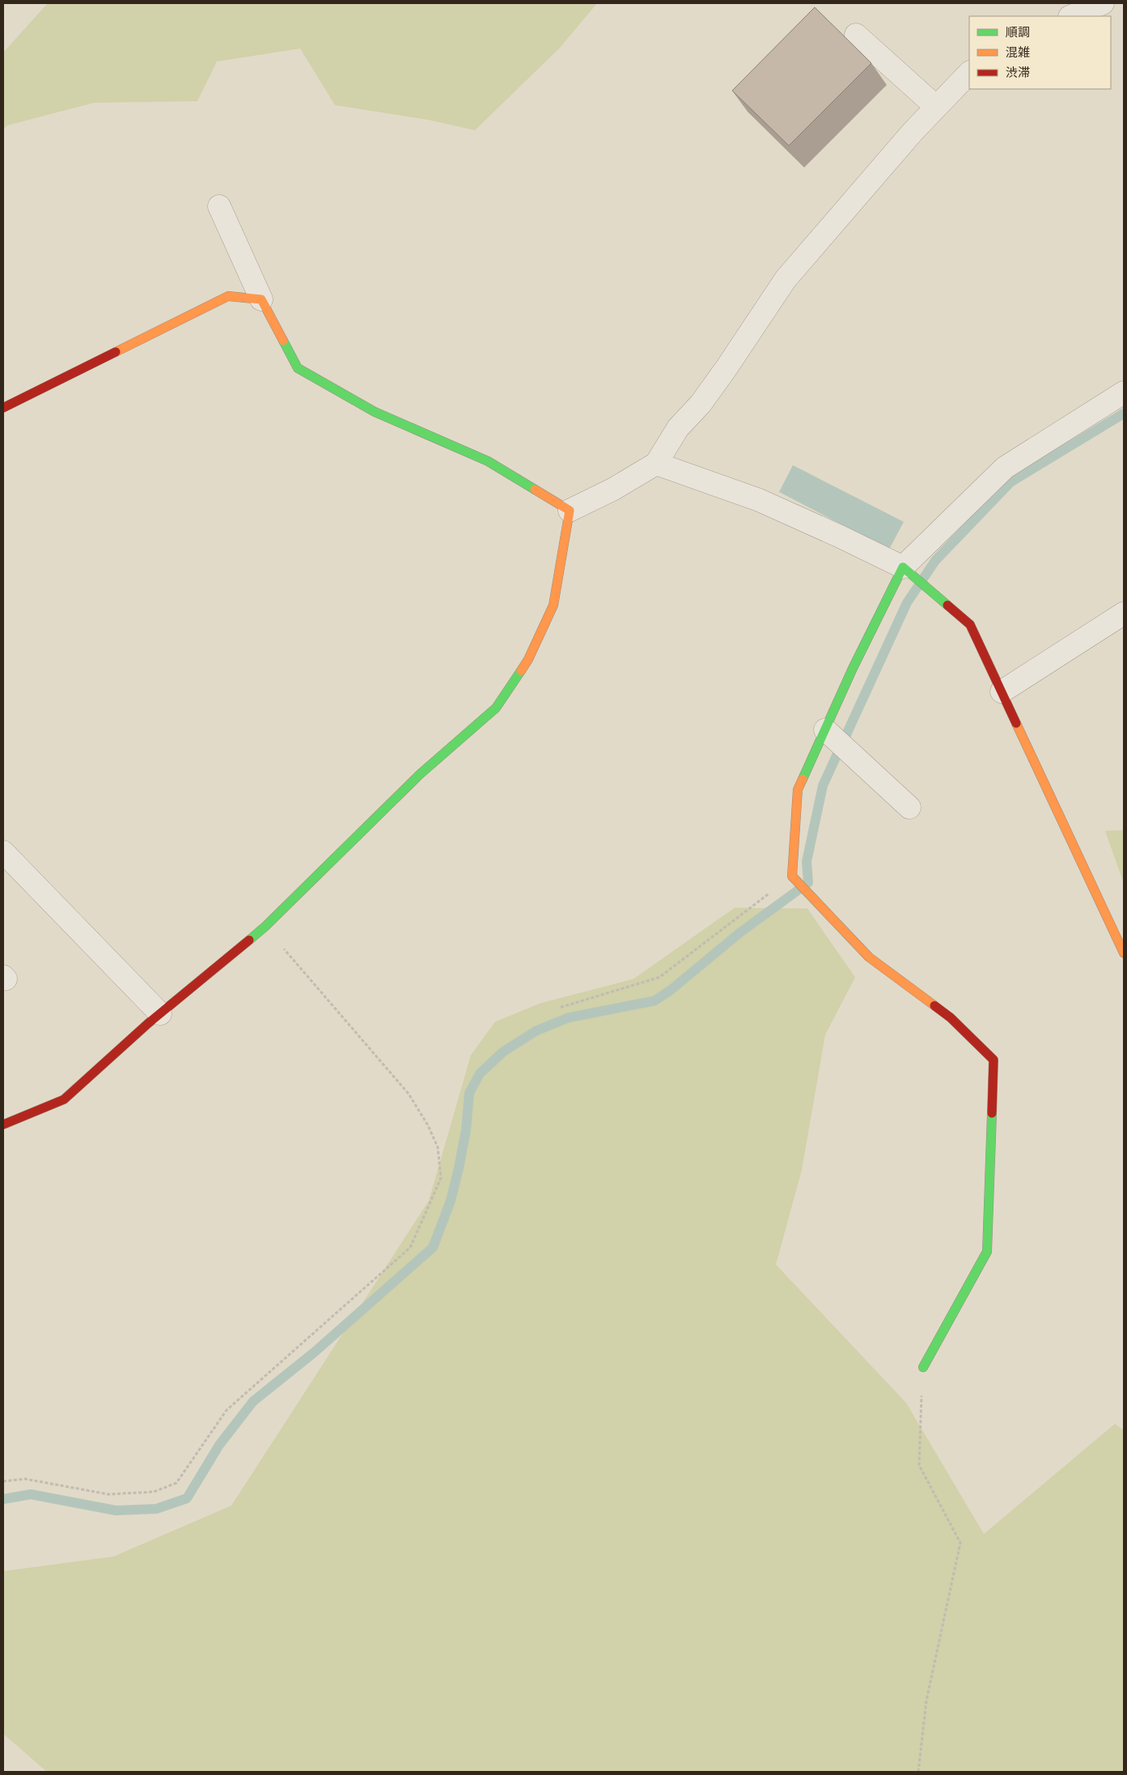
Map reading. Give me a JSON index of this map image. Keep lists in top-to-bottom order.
{
  "legend": ["順調", "混雑", "渋滞"]
}
